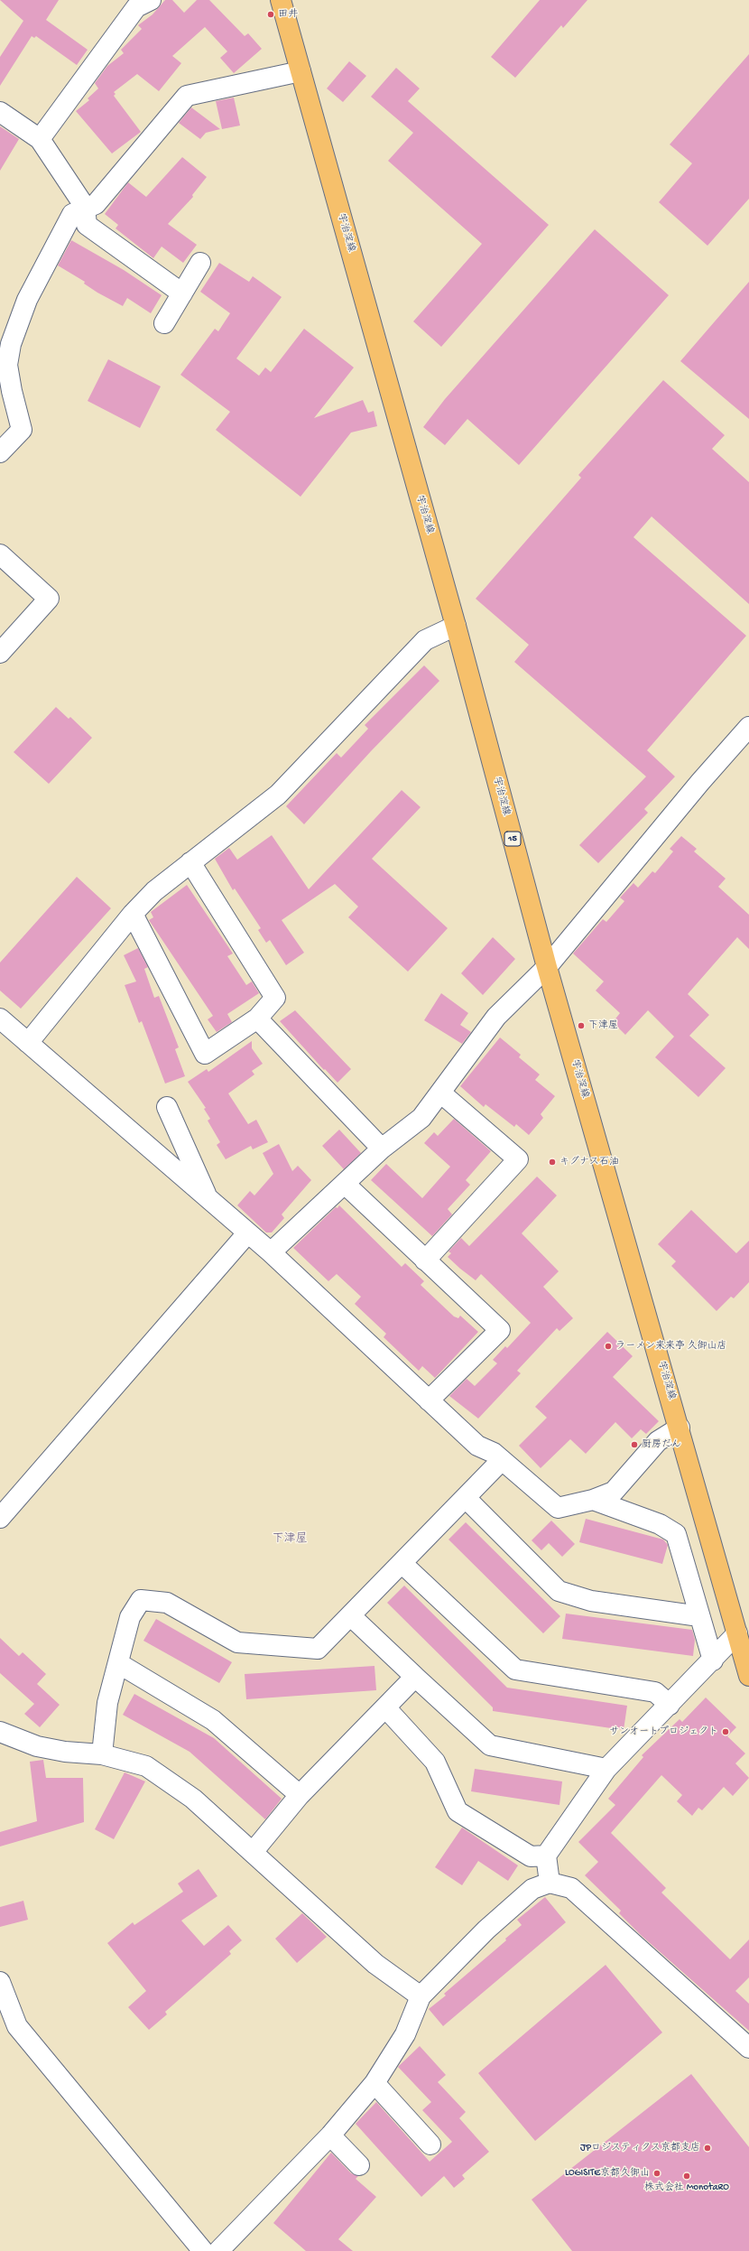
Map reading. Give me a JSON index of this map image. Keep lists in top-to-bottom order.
{
  "streets": {
    "main road": ["宇治淀線", "15"]
  },
  "districts": ["下津屋"],
  "places": [
    "田井",
    "下津屋",
    "キグナス石油",
    "ラーメン来来亭 久御山店",
    "厨房だん",
    "サンオートプロジェクト",
    "JPロジスティクス京都支店",
    "LOGISITE京都久御山",
    "株式会社 MonotaRO"
  ]
}
